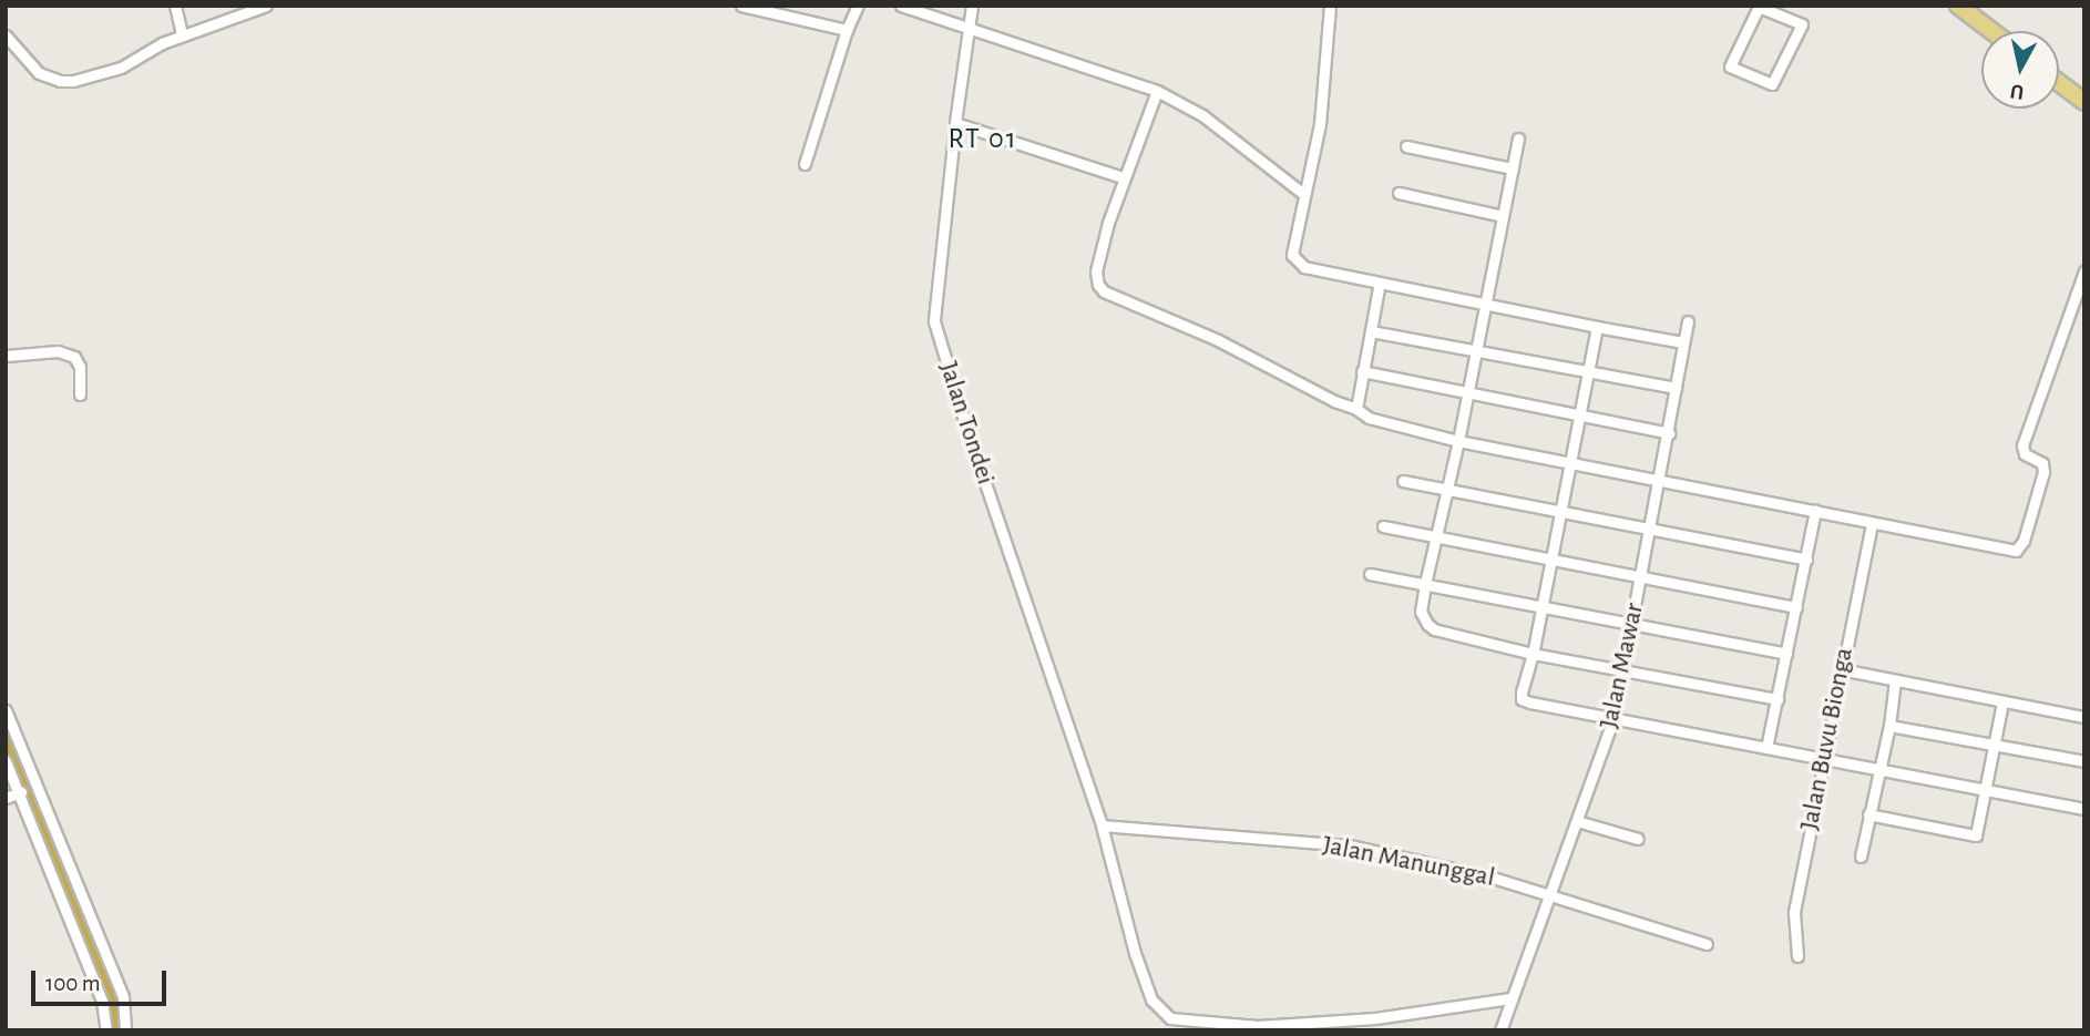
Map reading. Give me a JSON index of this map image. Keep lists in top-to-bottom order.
{
  "streets": {
    "street": [
      "Jalan Tondei",
      "Jalan Mawar",
      "Jalan Buvu Bionga",
      "Jalan Manunggal"
    ]
  },
  "crossings": [
    ["Jalan Tondei", "Jalan Mawar"],
    ["Jalan Tondei", "Jalan Manunggal"],
    ["Jalan Mawar", "Jalan Manunggal"]
  ],
  "districts": ["RT 01"],
  "scale_bar": "100 m",
  "north": "bottom"
}
